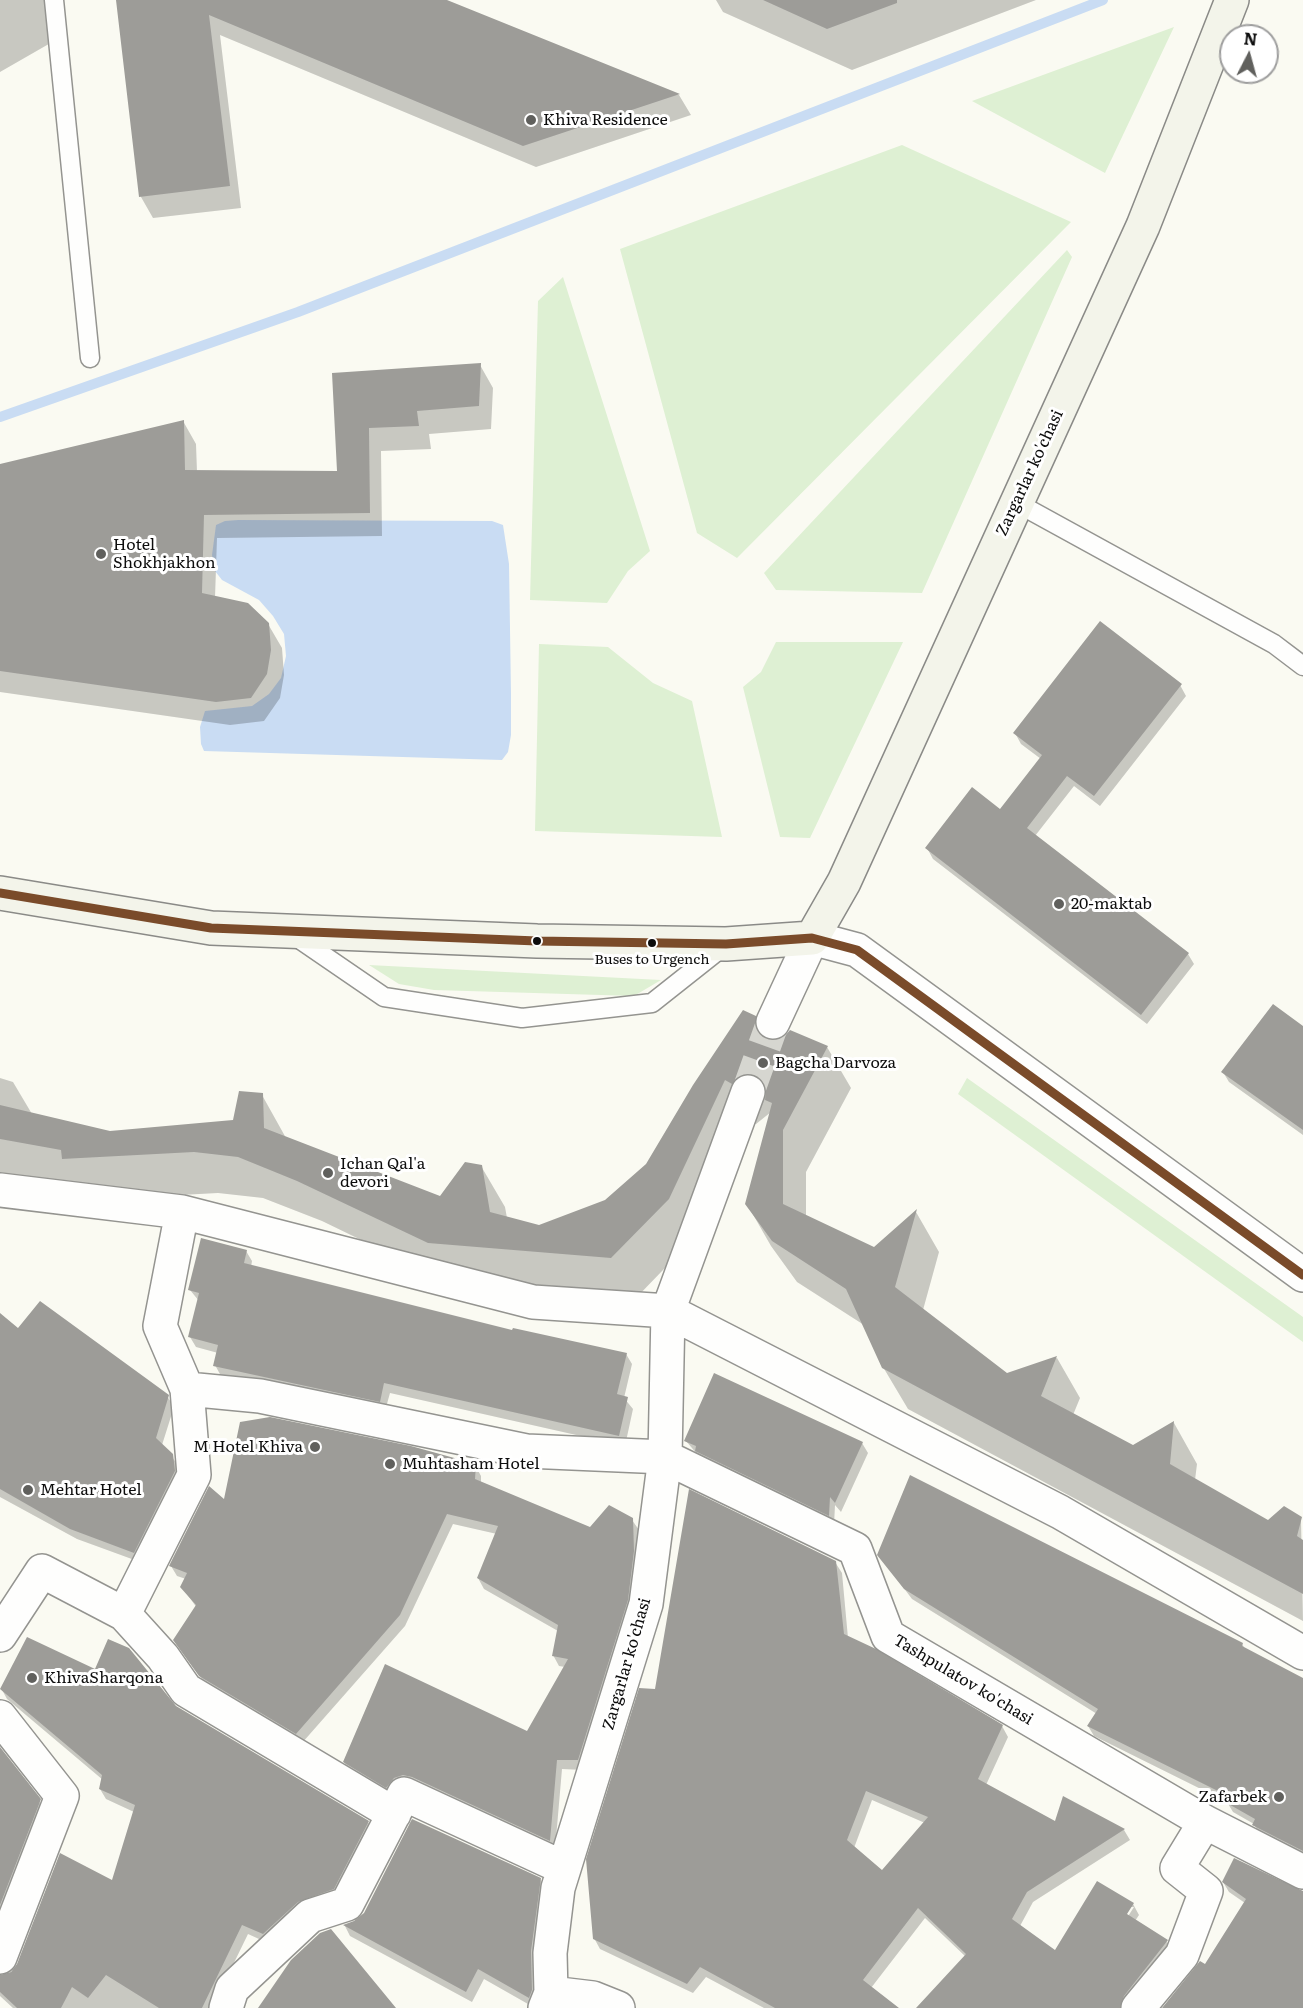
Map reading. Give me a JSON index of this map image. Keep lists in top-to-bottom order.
{
  "streets": {
    "main road": ["Zargarlar ko'chasi"],
    "street": ["Tashpulatov ko'chasi"]
  },
  "crossings": [
    ["Zargarlar ko'chasi", "Tashpulatov ko'chasi"]
  ],
  "places": [
    "Khiva Residence",
    "Hotel Shokhjakhon",
    "20-maktab",
    "Buses to Urgench",
    "Bagcha Darvoza",
    "Ichan Qal'a devori",
    "M Hotel Khiva",
    "Muhtasham Hotel",
    "Mehtar Hotel",
    "KhivaSharqona",
    "Zafarbek"
  ],
  "north": "top"
}
